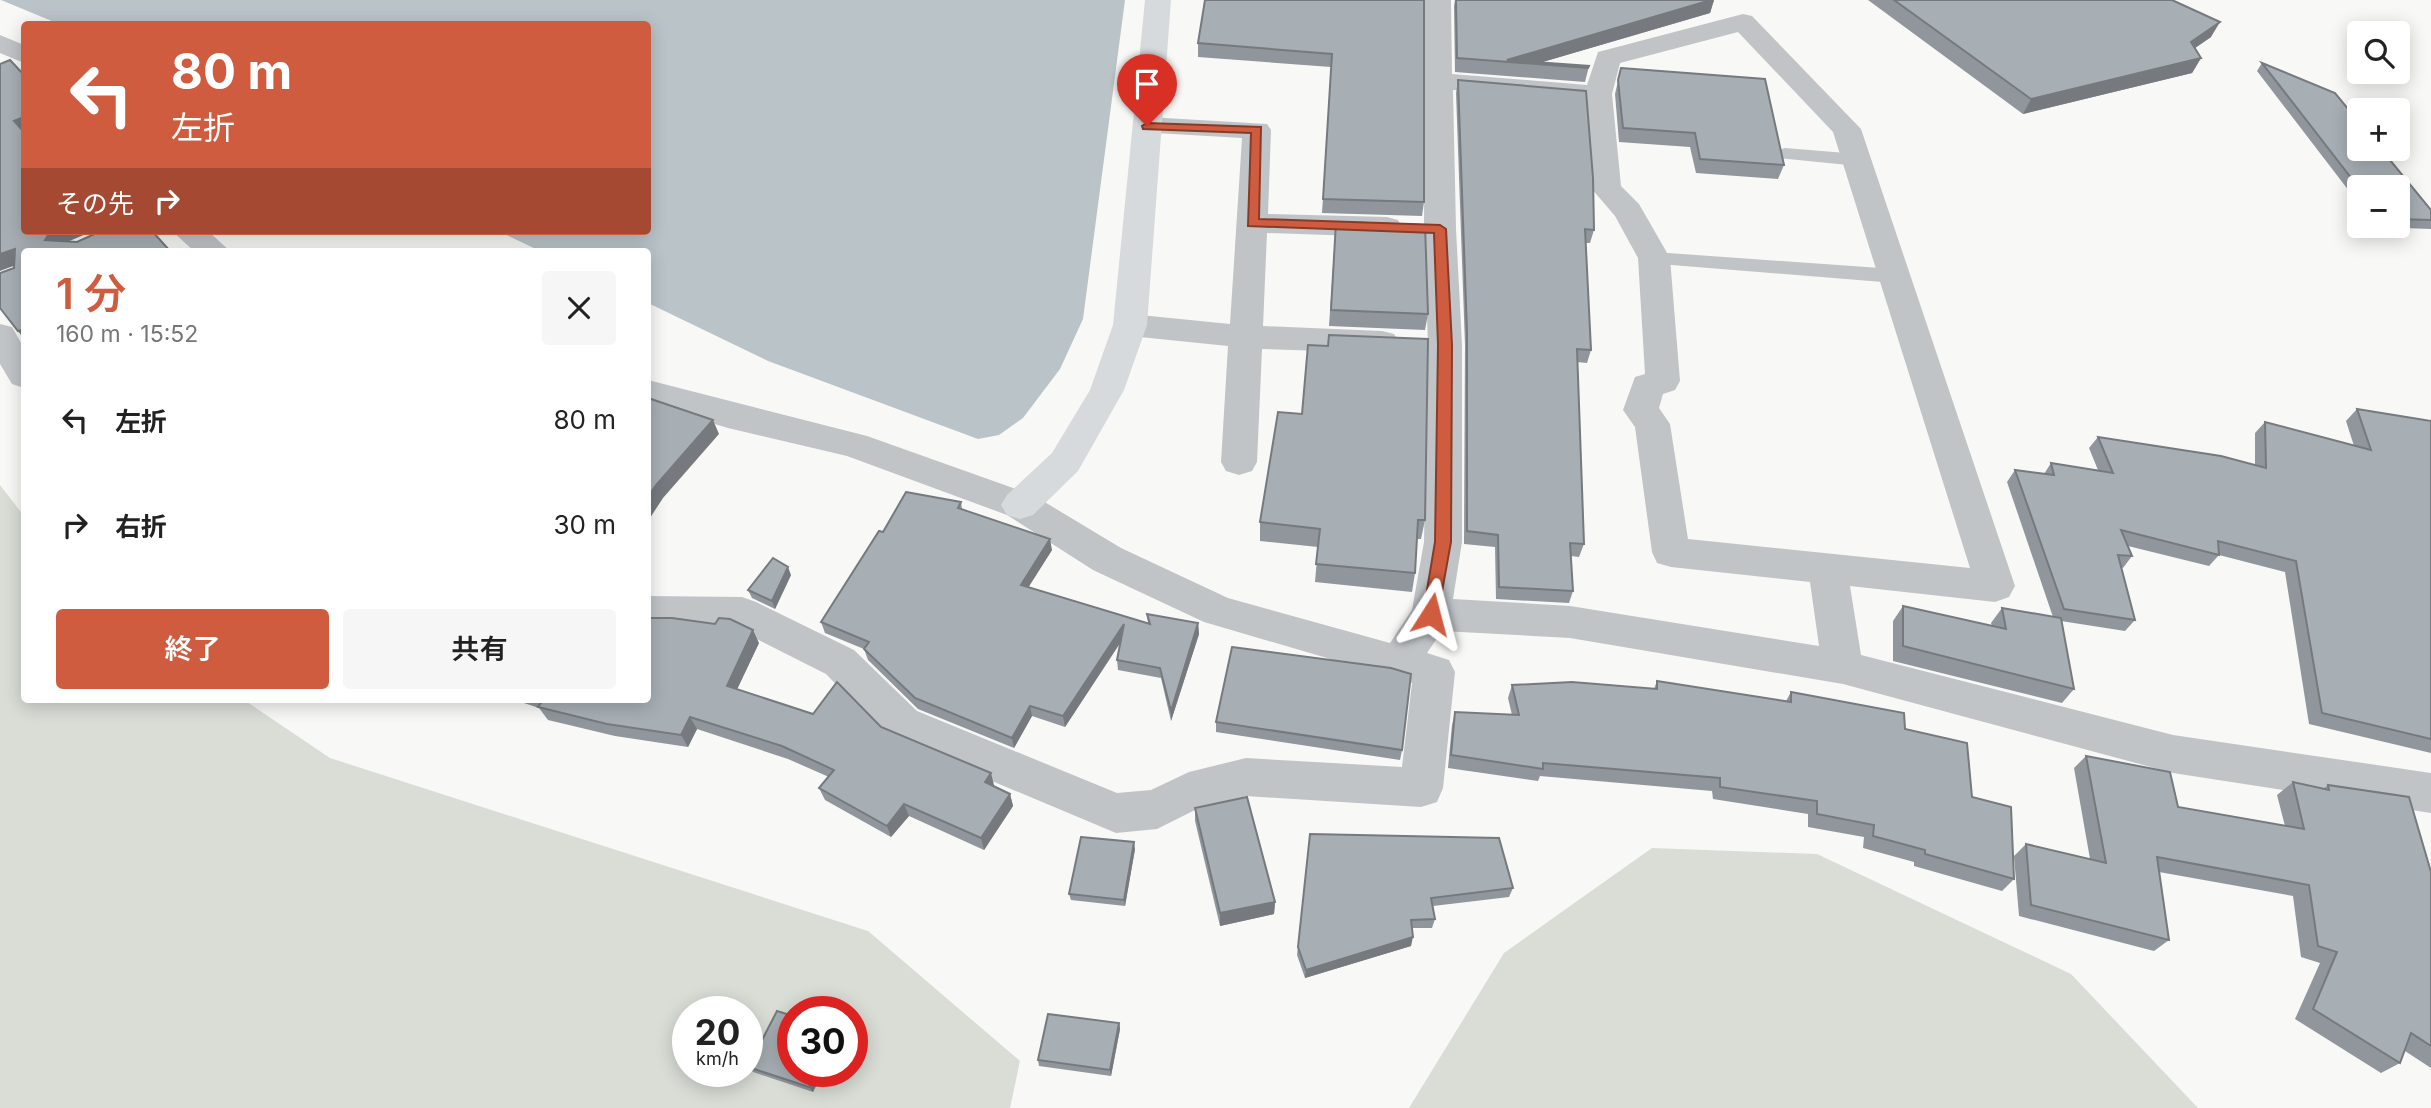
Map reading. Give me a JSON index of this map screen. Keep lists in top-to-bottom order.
{
  "page": {
    "map_buttons": ["+", "−"],
    "turn": ["80 m", "左折"],
    "then": "その先",
    "heading": ["1 分", "160 m · 15:52"],
    "list": [
      {
        "name": "左折",
        "value": "80 m"
      },
      {
        "name": "右折",
        "value": "30 m"
      }
    ],
    "buttons": ["終了", "共有"],
    "speed": "20 km/h",
    "limit": "30"
  }
}
